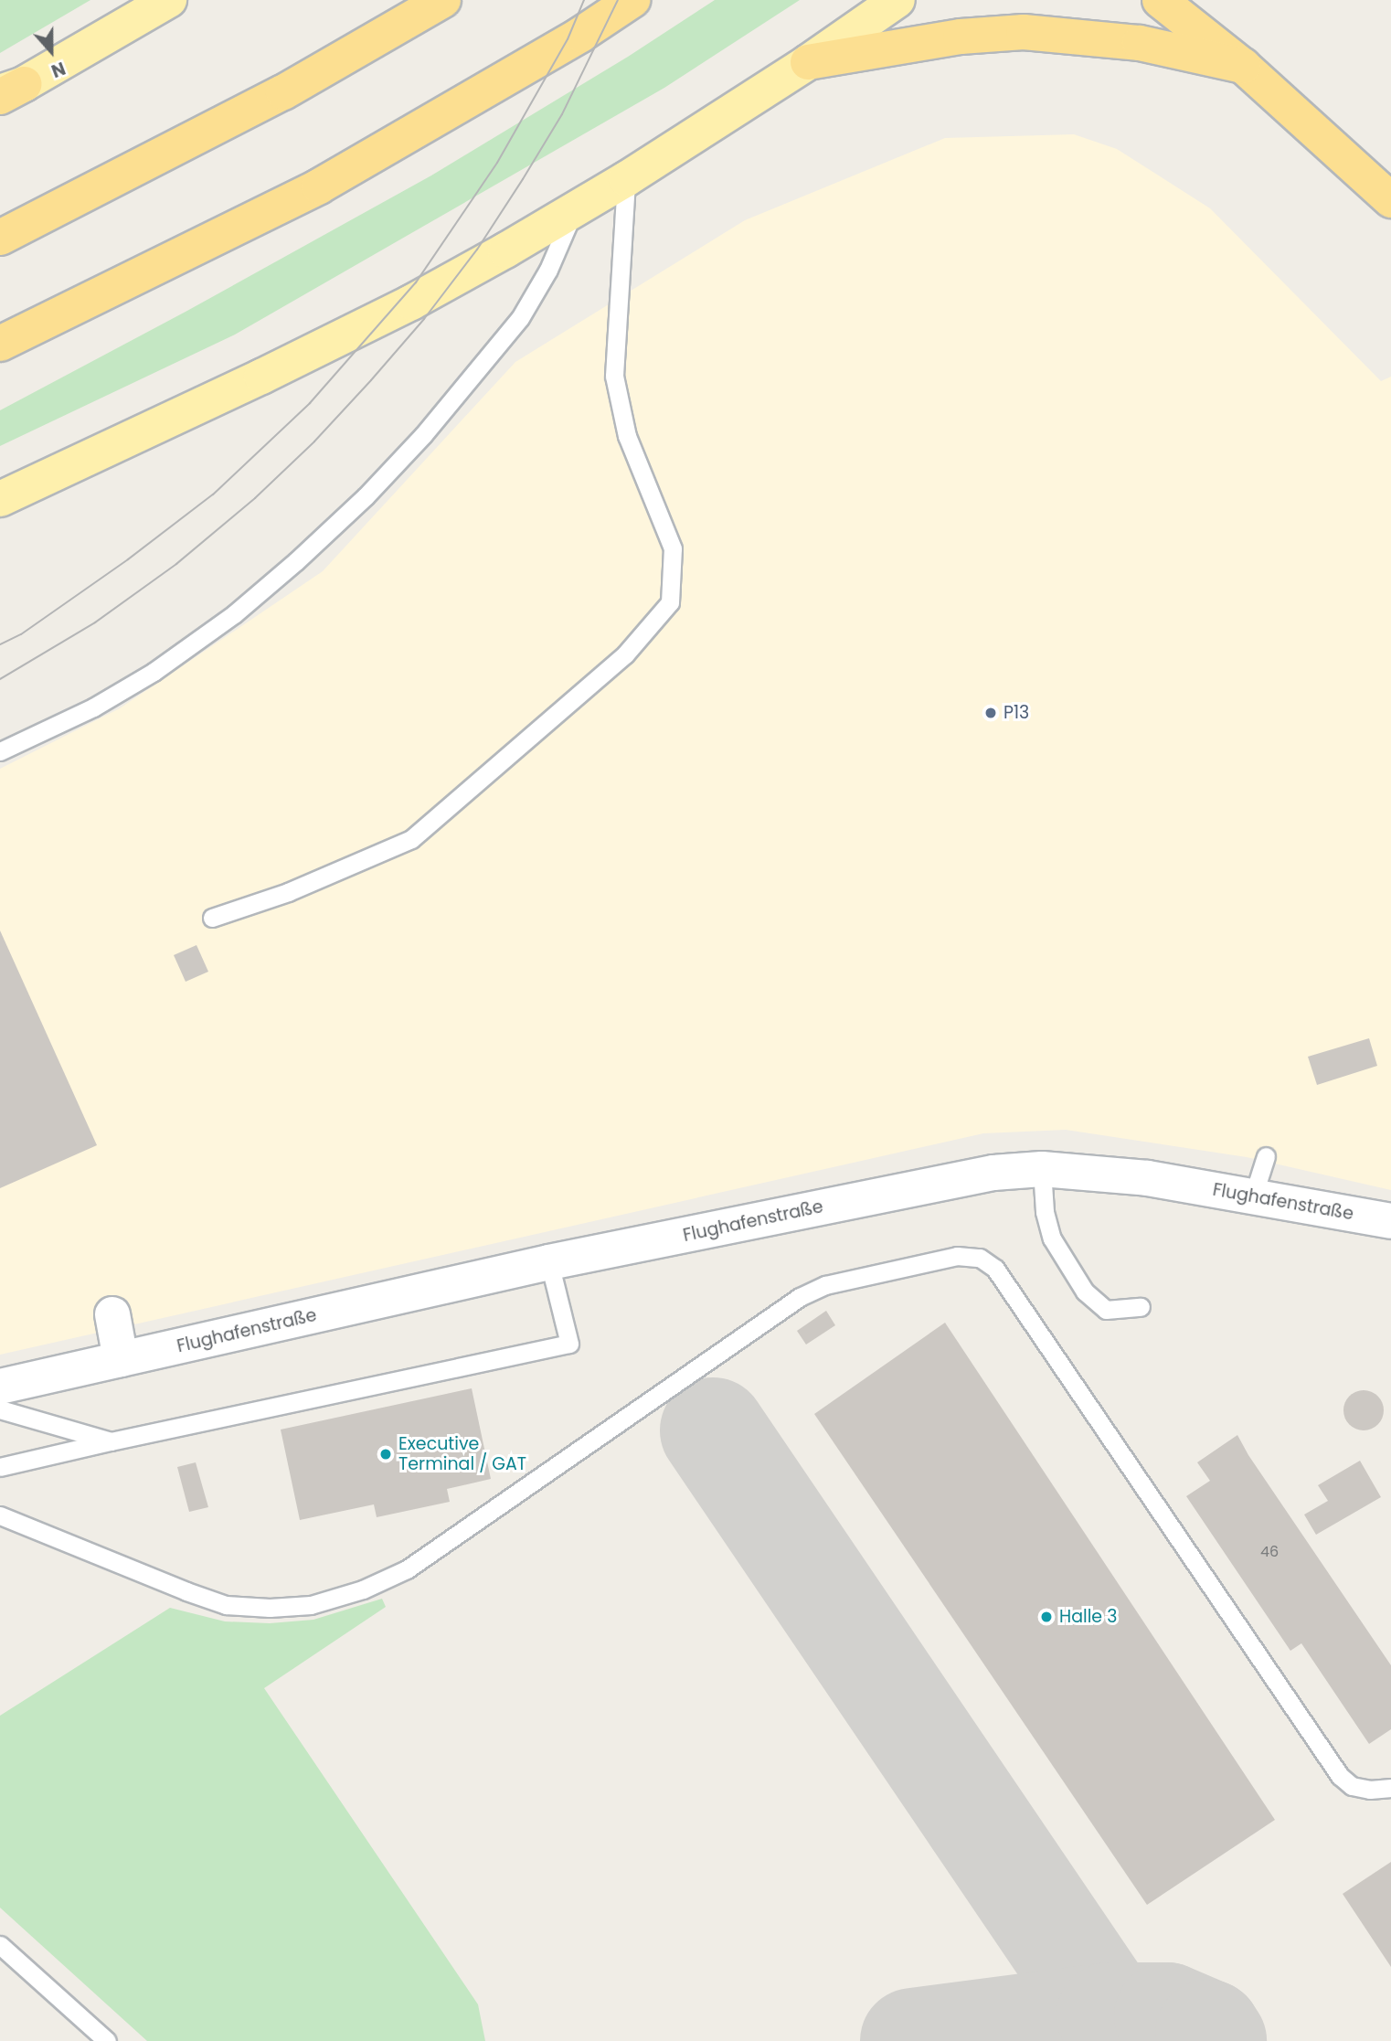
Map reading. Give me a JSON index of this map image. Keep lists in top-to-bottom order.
{
  "streets": {
    "street": ["Flughafenstraße"]
  },
  "places": ["P13", "Executive Terminal / GAT", "Halle 3"],
  "house_numbers": ["46"],
  "north": "bottom"
}
